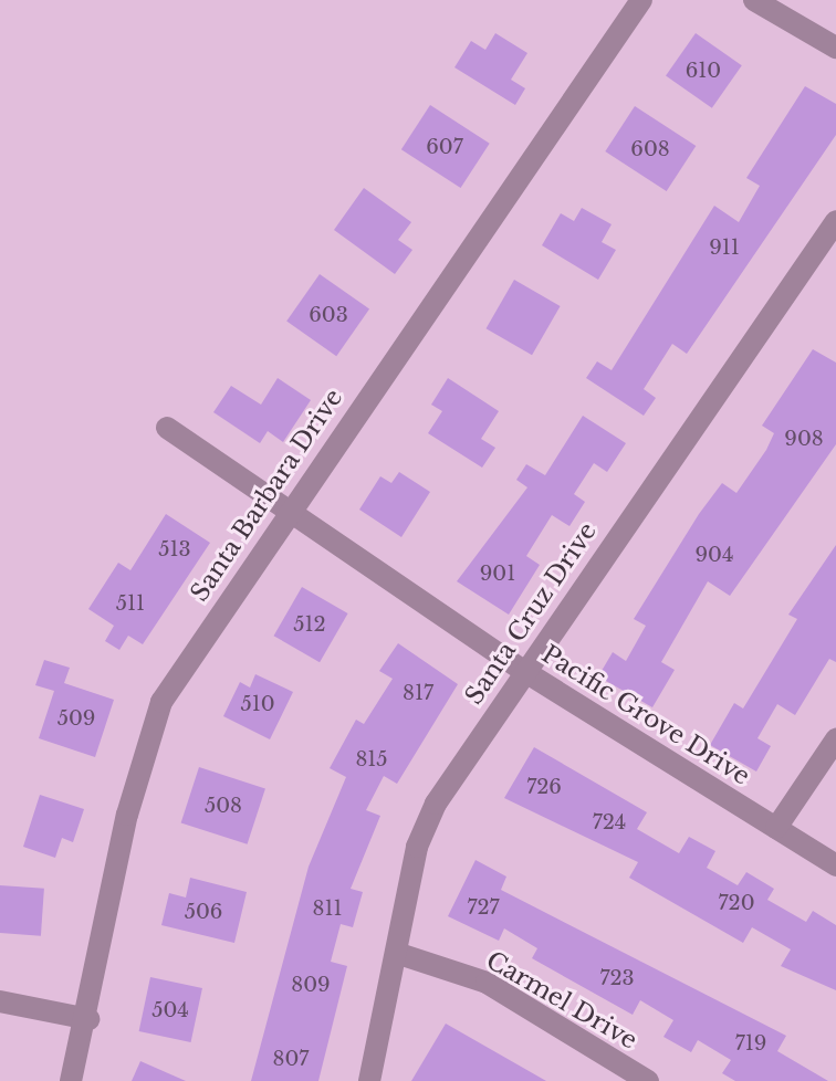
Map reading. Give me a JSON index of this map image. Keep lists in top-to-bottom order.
{
  "streets": {
    "street": [
      "Santa Barbara Drive",
      "Santa Cruz Drive",
      "Pacific Grove Drive",
      "Carmel Drive"
    ]
  },
  "crossings": [
    ["Santa Barbara Drive", "Pacific Grove Drive"],
    ["Santa Cruz Drive", "Pacific Grove Drive"],
    ["Santa Cruz Drive", "Carmel Drive"]
  ],
  "house_numbers": [
    "610",
    "607",
    "608",
    "911",
    "603",
    "908",
    "513",
    "904",
    "901",
    "511",
    "512",
    "817",
    "510",
    "509",
    "815",
    "726",
    "508",
    "724",
    "720",
    "727",
    "811",
    "506",
    "723",
    "809",
    "504",
    "719",
    "807"
  ]
}
